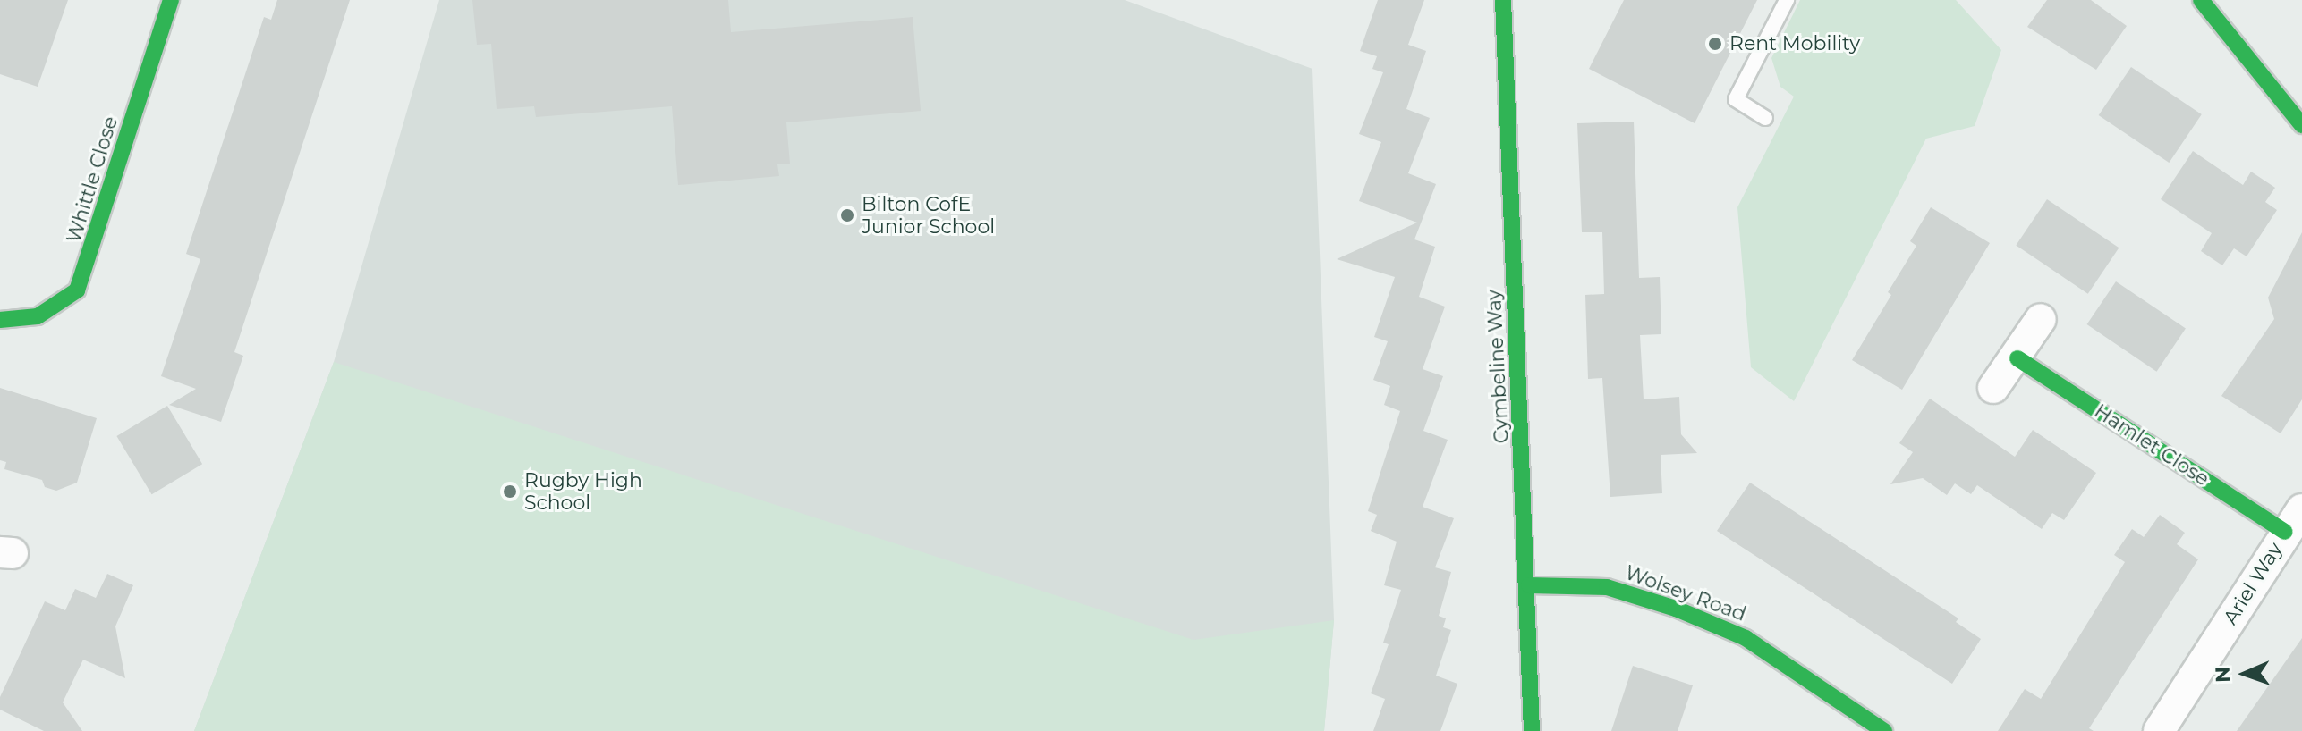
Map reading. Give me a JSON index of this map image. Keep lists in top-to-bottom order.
{
  "streets": {
    "street": [
      "Whittle Close",
      "Cymbeline Way",
      "Hamlet Close",
      "Ariel Way",
      "Wolsey Road"
    ]
  },
  "crossings": [
    ["Cymbeline Way", "Wolsey Road"],
    ["Hamlet Close", "Ariel Way"]
  ],
  "places": ["Rent Mobility", "Bilton CofE Junior School", "Rugby High School"],
  "north": "left"
}
